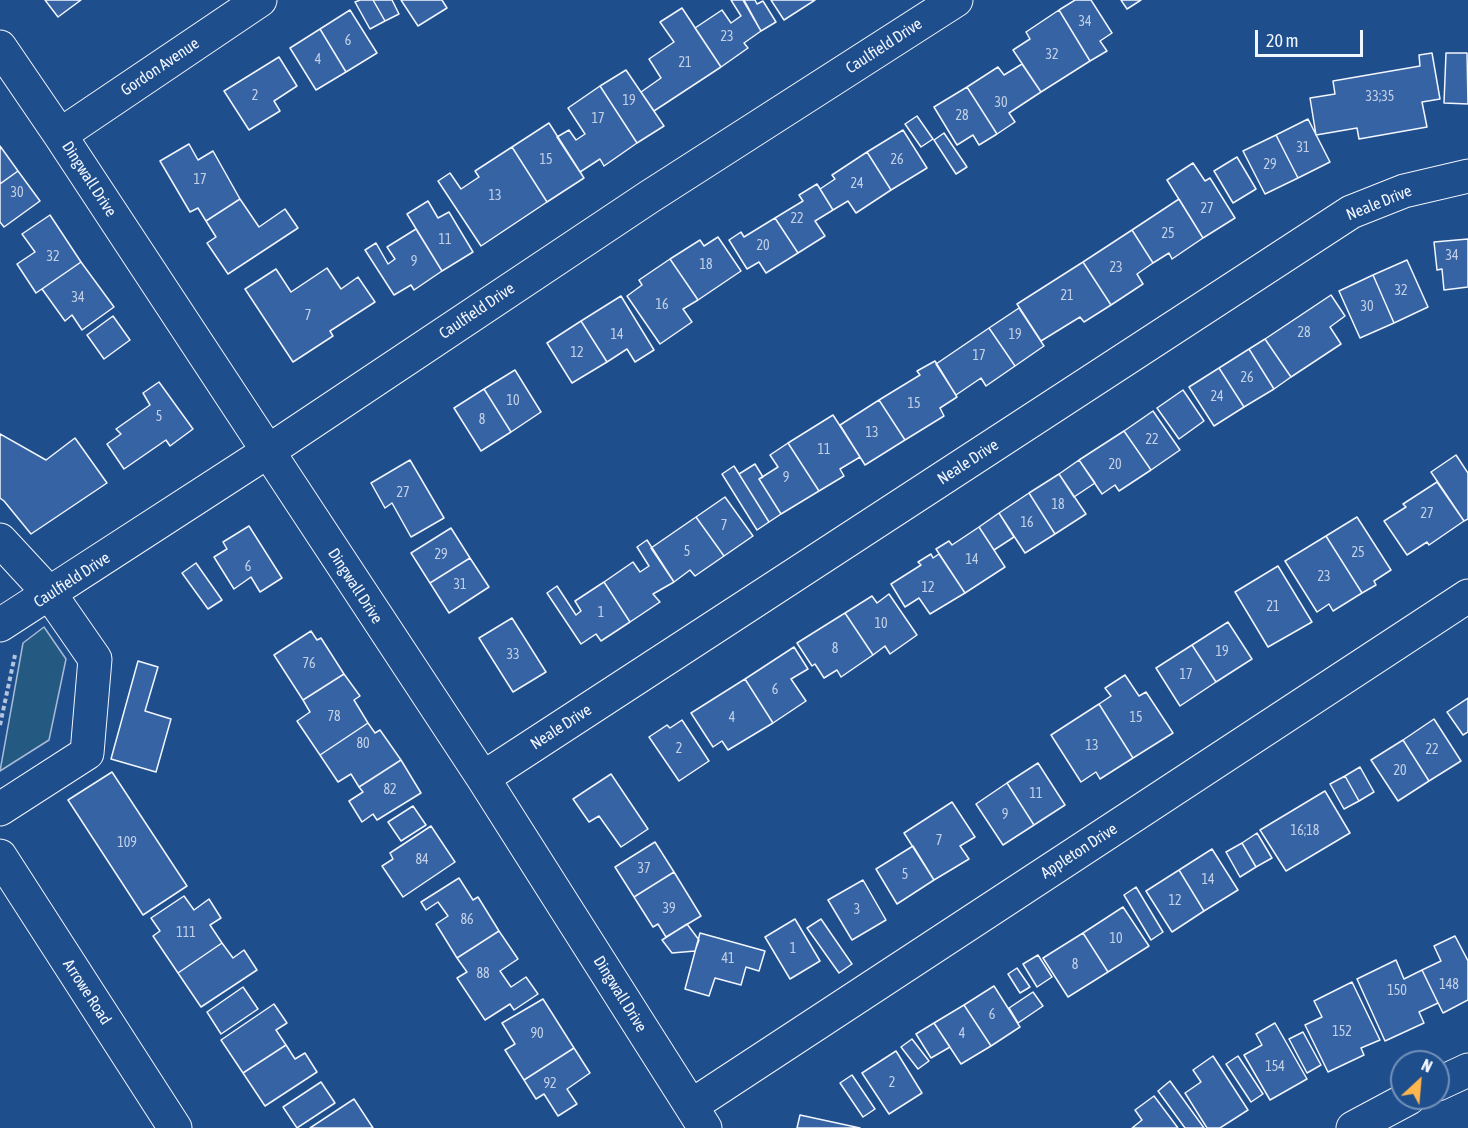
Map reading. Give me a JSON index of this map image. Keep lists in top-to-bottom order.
{
  "streets": {
    "street": [
      "Caulfield Drive",
      "Gordon Avenue",
      "Dingwall Drive",
      "Neale Drive",
      "Appleton Drive",
      "Arrowe Road"
    ]
  },
  "crossings": [
    ["Caulfield Drive", "Dingwall Drive"],
    ["Gordon Avenue", "Dingwall Drive"],
    ["Dingwall Drive", "Neale Drive"],
    ["Dingwall Drive", "Appleton Drive"]
  ],
  "house_numbers": [
    "34",
    "23",
    "6",
    "32",
    "4",
    "21",
    "2",
    "33;35",
    "19",
    "30",
    "28",
    "17",
    "31",
    "15",
    "26",
    "29",
    "17",
    "24",
    "30",
    "13",
    "27",
    "22",
    "25",
    "11",
    "20",
    "34",
    "32",
    "9",
    "18",
    "23",
    "32",
    "21",
    "34",
    "16",
    "30",
    "7",
    "28",
    "14",
    "19",
    "12",
    "17",
    "26",
    "24",
    "10",
    "15",
    "5",
    "8",
    "13",
    "22",
    "11",
    "20",
    "9",
    "27",
    "18",
    "27",
    "16",
    "7",
    "5",
    "25",
    "29",
    "14",
    "6",
    "23",
    "31",
    "12",
    "21",
    "1",
    "10",
    "8",
    "19",
    "33",
    "76",
    "17",
    "6",
    "78",
    "4",
    "15",
    "80",
    "13",
    "2",
    "22",
    "20",
    "82",
    "11",
    "9",
    "16;18",
    "7",
    "109",
    "84",
    "37",
    "5",
    "14",
    "12",
    "39",
    "3",
    "86",
    "111",
    "10",
    "1",
    "41",
    "8",
    "88",
    "148",
    "150",
    "6",
    "152",
    "90",
    "4",
    "154",
    "2",
    "92"
  ],
  "scale_bar": "20 m",
  "north": "top right"
}
